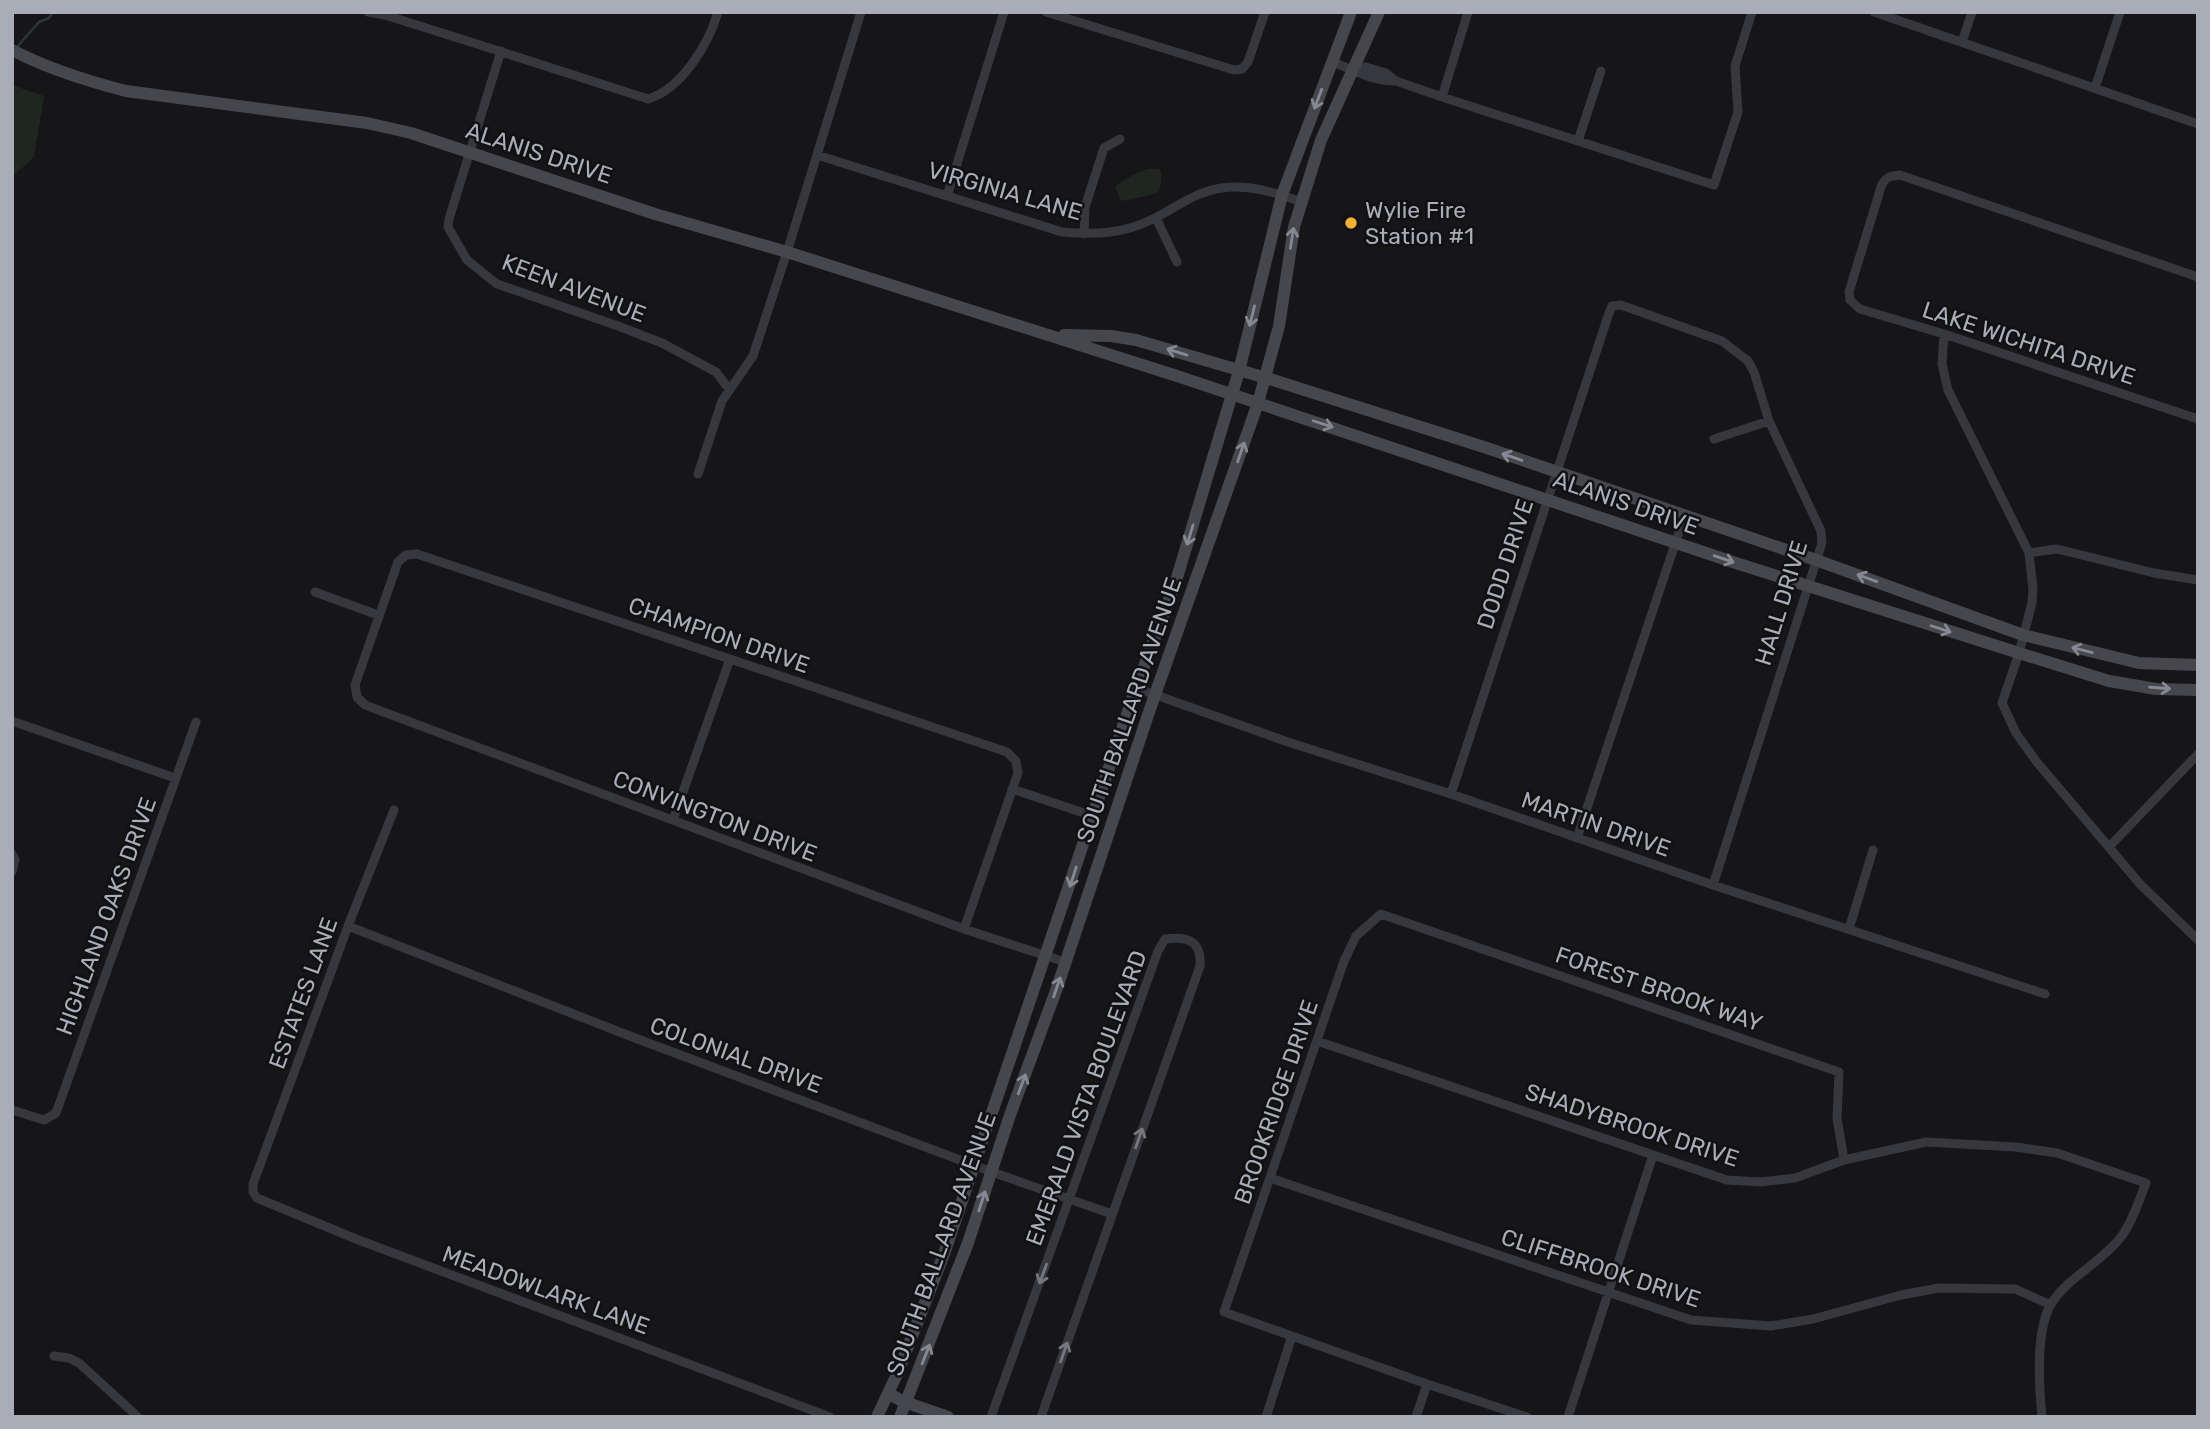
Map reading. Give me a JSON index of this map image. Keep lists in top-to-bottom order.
{
  "streets": {
    "main road": ["ALANIS DRIVE", "SOUTH BALLARD AVENUE"],
    "street": [
      "VIRGINIA LANE",
      "KEEN AVENUE",
      "LAKE WICHITA DRIVE",
      "DODD DRIVE",
      "HALL DRIVE",
      "CHAMPION DRIVE",
      "CONVINGTON DRIVE",
      "MARTIN DRIVE",
      "HIGHLAND OAKS DRIVE",
      "FOREST BROOK WAY",
      "ESTATES LANE",
      "COLONIAL DRIVE",
      "EMERALD VISTA BOULEVARD",
      "BROOKRIDGE DRIVE",
      "SHADYBROOK DRIVE",
      "CLIFFBROOK DRIVE",
      "MEADOWLARK LANE"
    ]
  },
  "crossings": [
    ["ALANIS DRIVE", "KEEN AVENUE"],
    ["ALANIS DRIVE", "DODD DRIVE"],
    ["ALANIS DRIVE", "HALL DRIVE"],
    ["ALANIS DRIVE", "SOUTH BALLARD AVENUE"],
    ["VIRGINIA LANE", "SOUTH BALLARD AVENUE"],
    ["DODD DRIVE", "HALL DRIVE"],
    ["DODD DRIVE", "MARTIN DRIVE"],
    ["HALL DRIVE", "MARTIN DRIVE"],
    ["CHAMPION DRIVE", "CONVINGTON DRIVE"],
    ["SOUTH BALLARD AVENUE", "CONVINGTON DRIVE"],
    ["SOUTH BALLARD AVENUE", "MARTIN DRIVE"],
    ["SOUTH BALLARD AVENUE", "COLONIAL DRIVE"],
    ["FOREST BROOK WAY", "BROOKRIDGE DRIVE"],
    ["FOREST BROOK WAY", "SHADYBROOK DRIVE"],
    ["ESTATES LANE", "COLONIAL DRIVE"],
    ["ESTATES LANE", "MEADOWLARK LANE"],
    ["COLONIAL DRIVE", "EMERALD VISTA BOULEVARD"],
    ["BROOKRIDGE DRIVE", "SHADYBROOK DRIVE"],
    ["BROOKRIDGE DRIVE", "CLIFFBROOK DRIVE"],
    ["SHADYBROOK DRIVE", "CLIFFBROOK DRIVE"]
  ],
  "places": ["Wylie Fire Station #1"]
}
